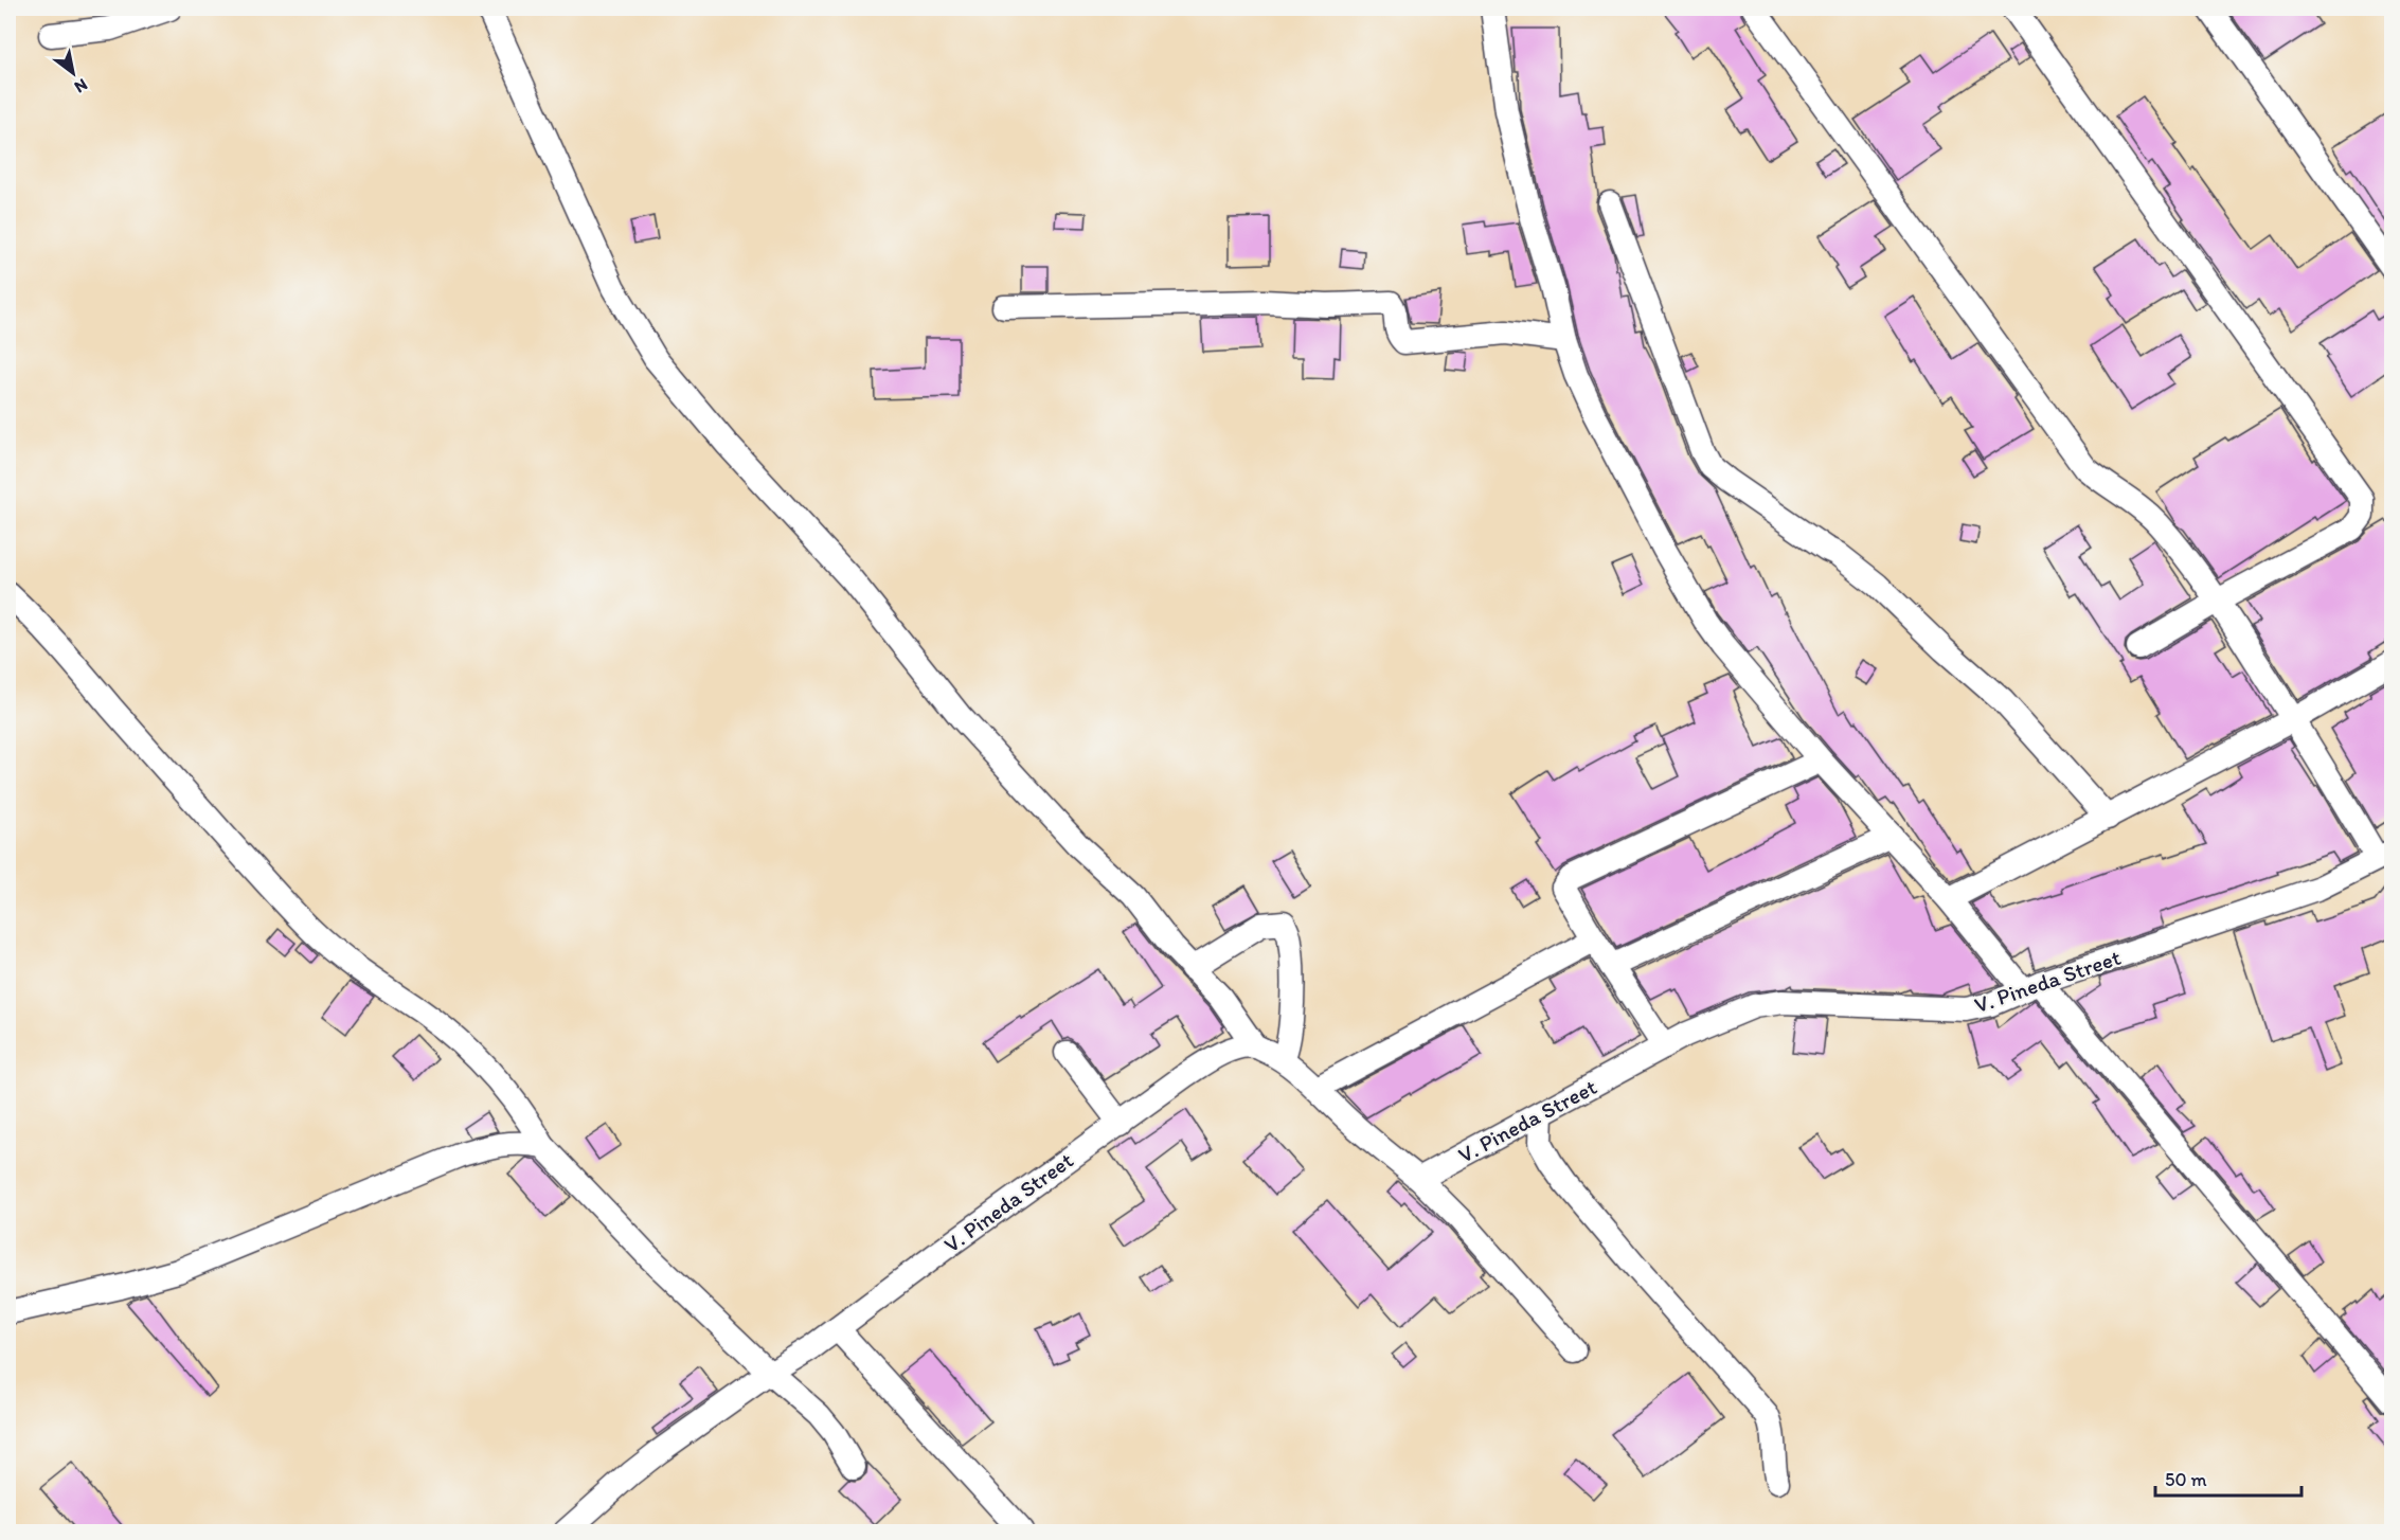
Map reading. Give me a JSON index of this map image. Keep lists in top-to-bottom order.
{
  "streets": {
    "street": ["V. Pineda Street"]
  },
  "scale_bar": "50 m",
  "north": "bottom right"
}
